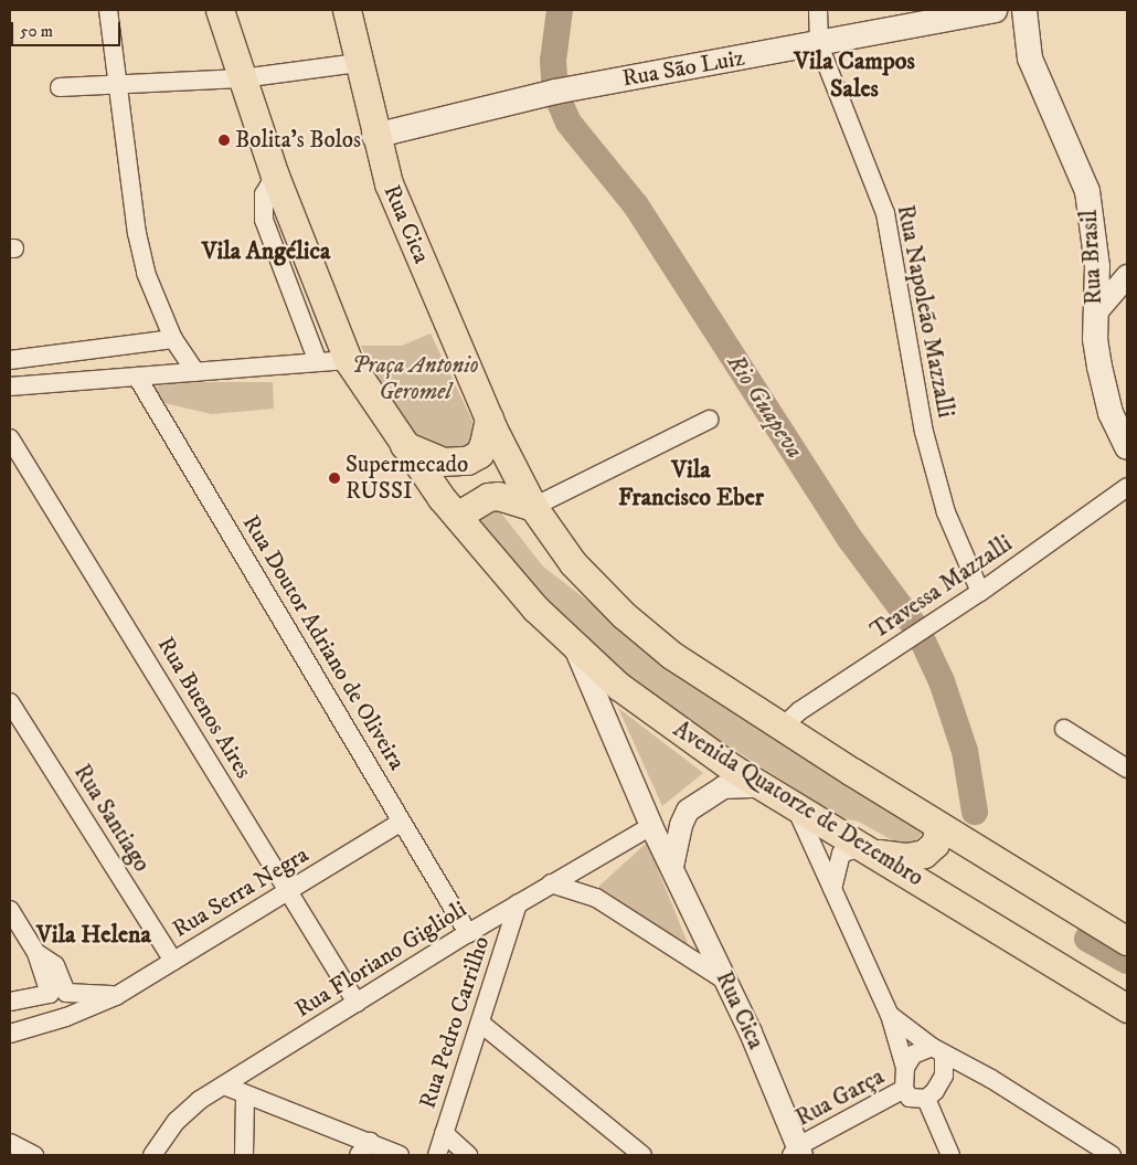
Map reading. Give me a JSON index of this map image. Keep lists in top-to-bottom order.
{
  "streets": {
    "main road": [
      "Rua São Luiz",
      "Rua Cica",
      "Rua Brasil",
      "Avenida Quatorze de Dezembro"
    ],
    "street": [
      "Rua Napoleão Mazzalli",
      "Travessa Mazzalli",
      "Rua Doutor Adriano de Oliveira",
      "Rua Buenos Aires",
      "Rua Santiago",
      "Rua Serra Negra",
      "Rua Floriano Giglioli",
      "Rua Pedro Carrilho",
      "Rua Garça"
    ]
  },
  "crossings": [
    ["Rua São Luiz", "Rua Cica"],
    ["Rua São Luiz", "Rua Napoleão Mazzalli"],
    ["Rua Cica", "Avenida Quatorze de Dezembro"],
    ["Rua Cica", "Rua Floriano Giglioli"],
    ["Rua Cica", "Rua Garça"],
    ["Rua Napoleão Mazzalli", "Travessa Mazzalli"],
    ["Rua Doutor Adriano de Oliveira", "Rua Serra Negra"],
    ["Rua Doutor Adriano de Oliveira", "Rua Floriano Giglioli"],
    ["Rua Buenos Aires", "Rua Serra Negra"],
    ["Rua Buenos Aires", "Rua Floriano Giglioli"],
    ["Rua Santiago", "Rua Serra Negra"],
    ["Rua Floriano Giglioli", "Rua Pedro Carrilho"]
  ],
  "districts": [
    "Vila Campos Sales",
    "Vila Angélica",
    "Vila Francisco Eber",
    "Vila Helena"
  ],
  "water": ["Rio Guapeva"],
  "parks": ["Praça Antonio Geromel"],
  "places": ["Bolita's Bolos", "Supermecado RUSSI"],
  "scale_bar": "50 m"
}
